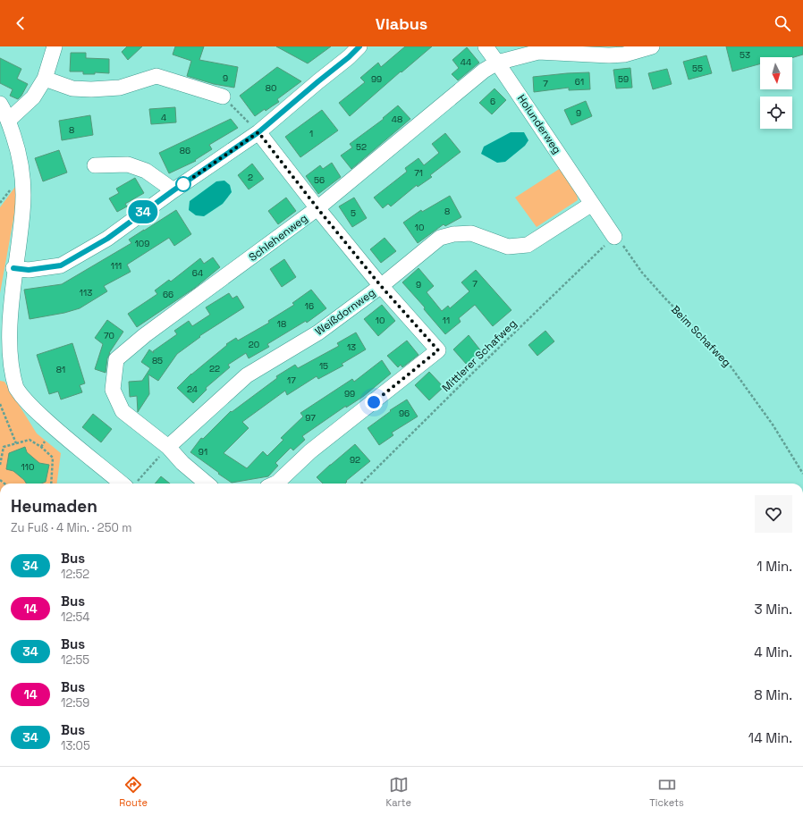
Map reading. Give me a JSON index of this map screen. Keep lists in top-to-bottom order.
{
  "streets": {
    "street": ["Holunderweg", "Schlehenweg", "Weißdornweg"],
    "path": ["Beim Schafweg", "Mittlerer Schafweg"]
  },
  "crossings": [
    ["Holunderweg", "Schlehenweg"],
    ["Holunderweg", "Weißdornweg"],
    ["Schlehenweg", "Weißdornweg"],
    ["Beim Schafweg", "Mittlerer Schafweg"]
  ],
  "lines": ["bus line 34"],
  "house_numbers": [
    "53",
    "44",
    "55",
    "9",
    "99",
    "59",
    "61",
    "7",
    "80",
    "6",
    "9",
    "4",
    "48",
    "8",
    "1",
    "52",
    "86",
    "71",
    "2",
    "56",
    "8",
    "5",
    "10",
    "109",
    "111",
    "64",
    "7",
    "9",
    "113",
    "66",
    "16",
    "10",
    "11",
    "18",
    "70",
    "20",
    "13",
    "85",
    "15",
    "22",
    "81",
    "17",
    "24",
    "99",
    "96",
    "97",
    "91",
    "92",
    "110"
  ],
  "north": "bottom",
  "page": {
    "header": "Viabus",
    "on_map": "34",
    "heading": ["Heumaden", "Zu Fuß · 4 Min. · 250 m"],
    "list": [
      {
        "mark": "34",
        "name": "Bus",
        "note": "12:52",
        "value": "1 Min."
      },
      {
        "mark": "14",
        "name": "Bus",
        "note": "12:54",
        "value": "3 Min."
      },
      {
        "mark": "34",
        "name": "Bus",
        "note": "12:55",
        "value": "4 Min."
      },
      {
        "mark": "14",
        "name": "Bus",
        "note": "12:59",
        "value": "8 Min."
      },
      {
        "mark": "34",
        "name": "Bus",
        "note": "13:05",
        "value": "14 Min."
      }
    ],
    "tabs": ["Route", "Karte", "Tickets"]
  }
}
